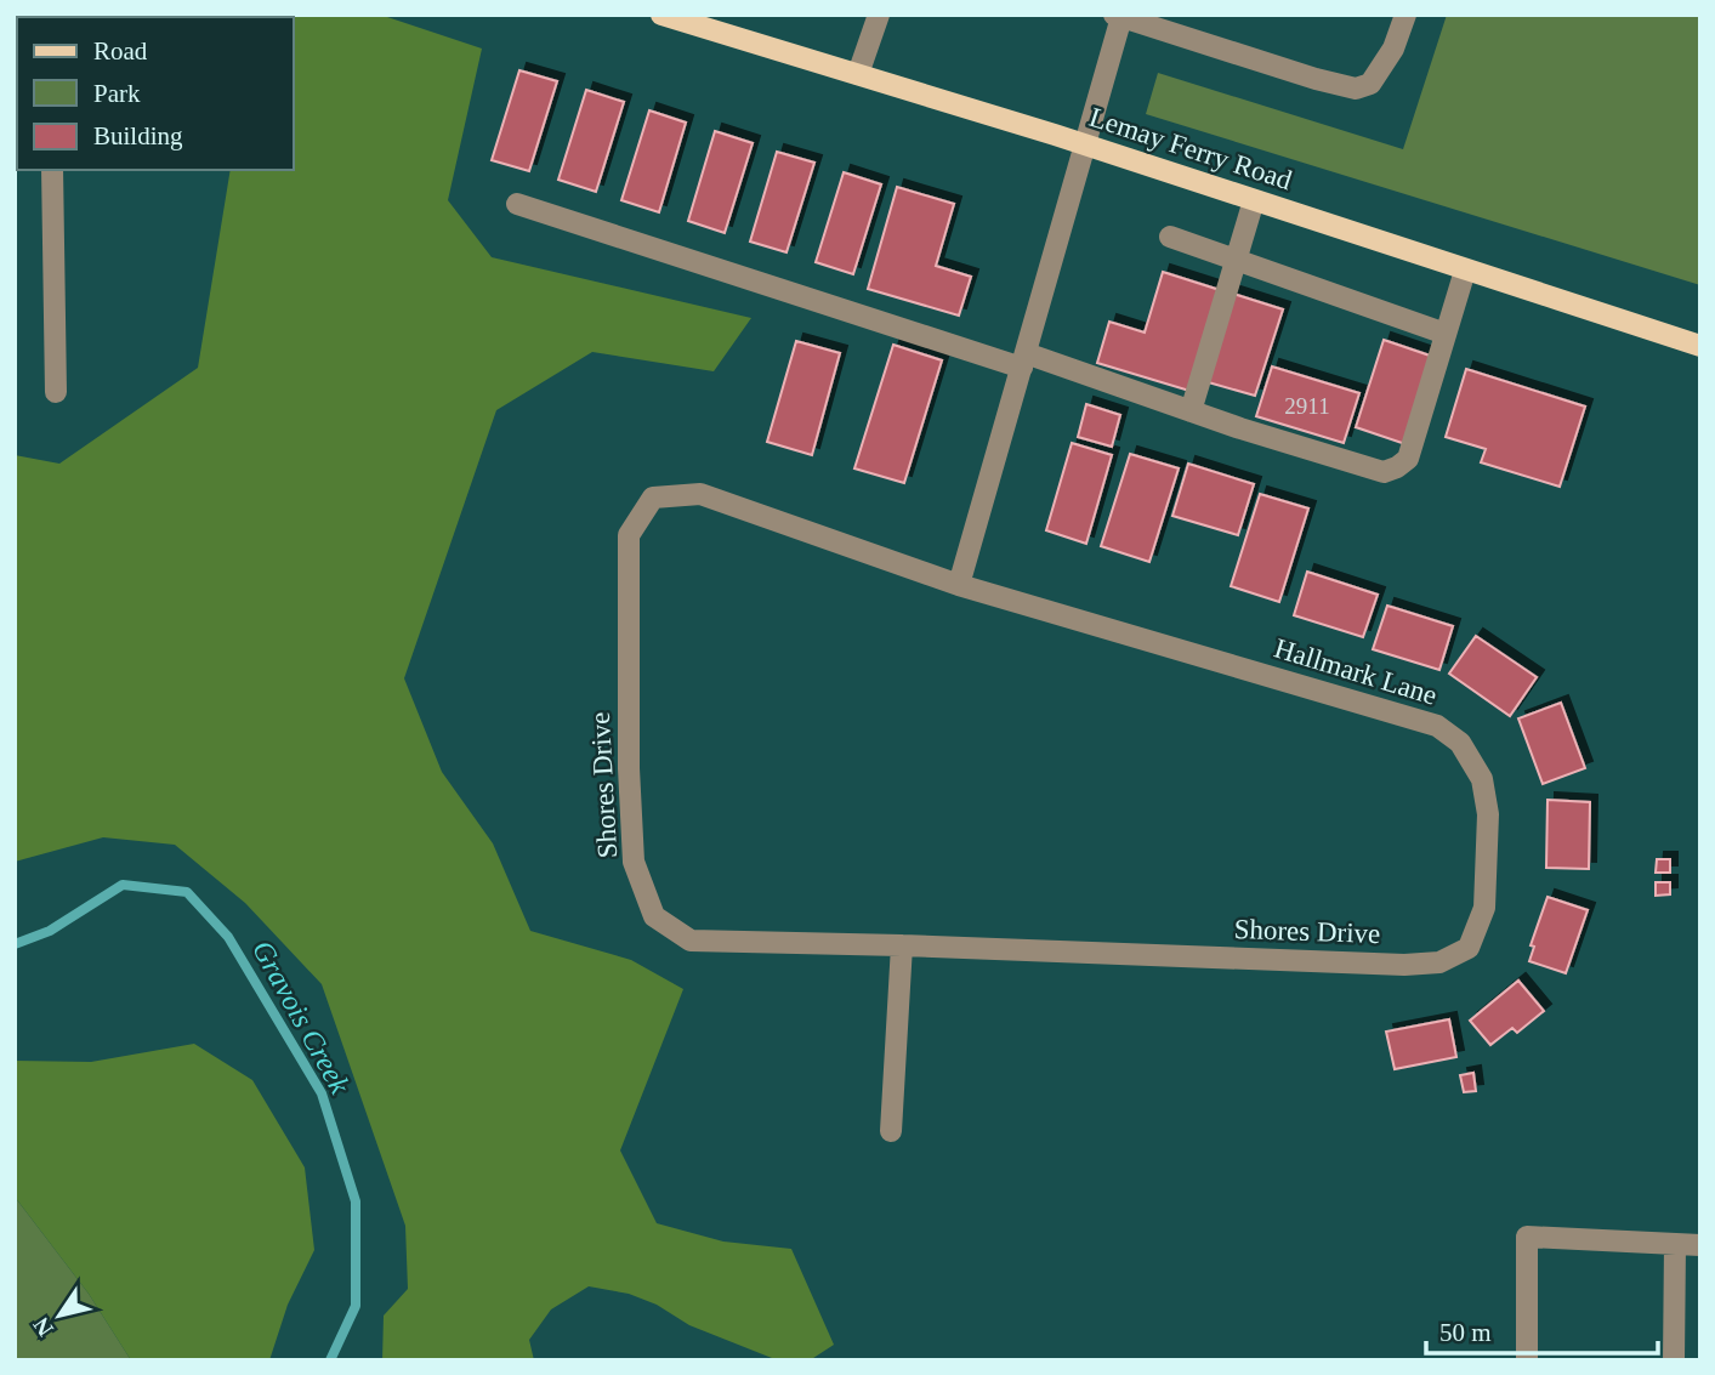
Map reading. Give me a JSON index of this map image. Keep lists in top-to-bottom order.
{
  "streets": {
    "main road": ["Lemay Ferry Road"],
    "street": ["Hallmark Lane", "Shores Drive"]
  },
  "crossings": [
    ["Hallmark Lane", "Shores Drive"]
  ],
  "water": ["Gravois Creek"],
  "house_numbers": ["2911"],
  "legend": ["Road", "Park", "Building"],
  "scale_bar": "50 m",
  "north": "bottom left"
}
